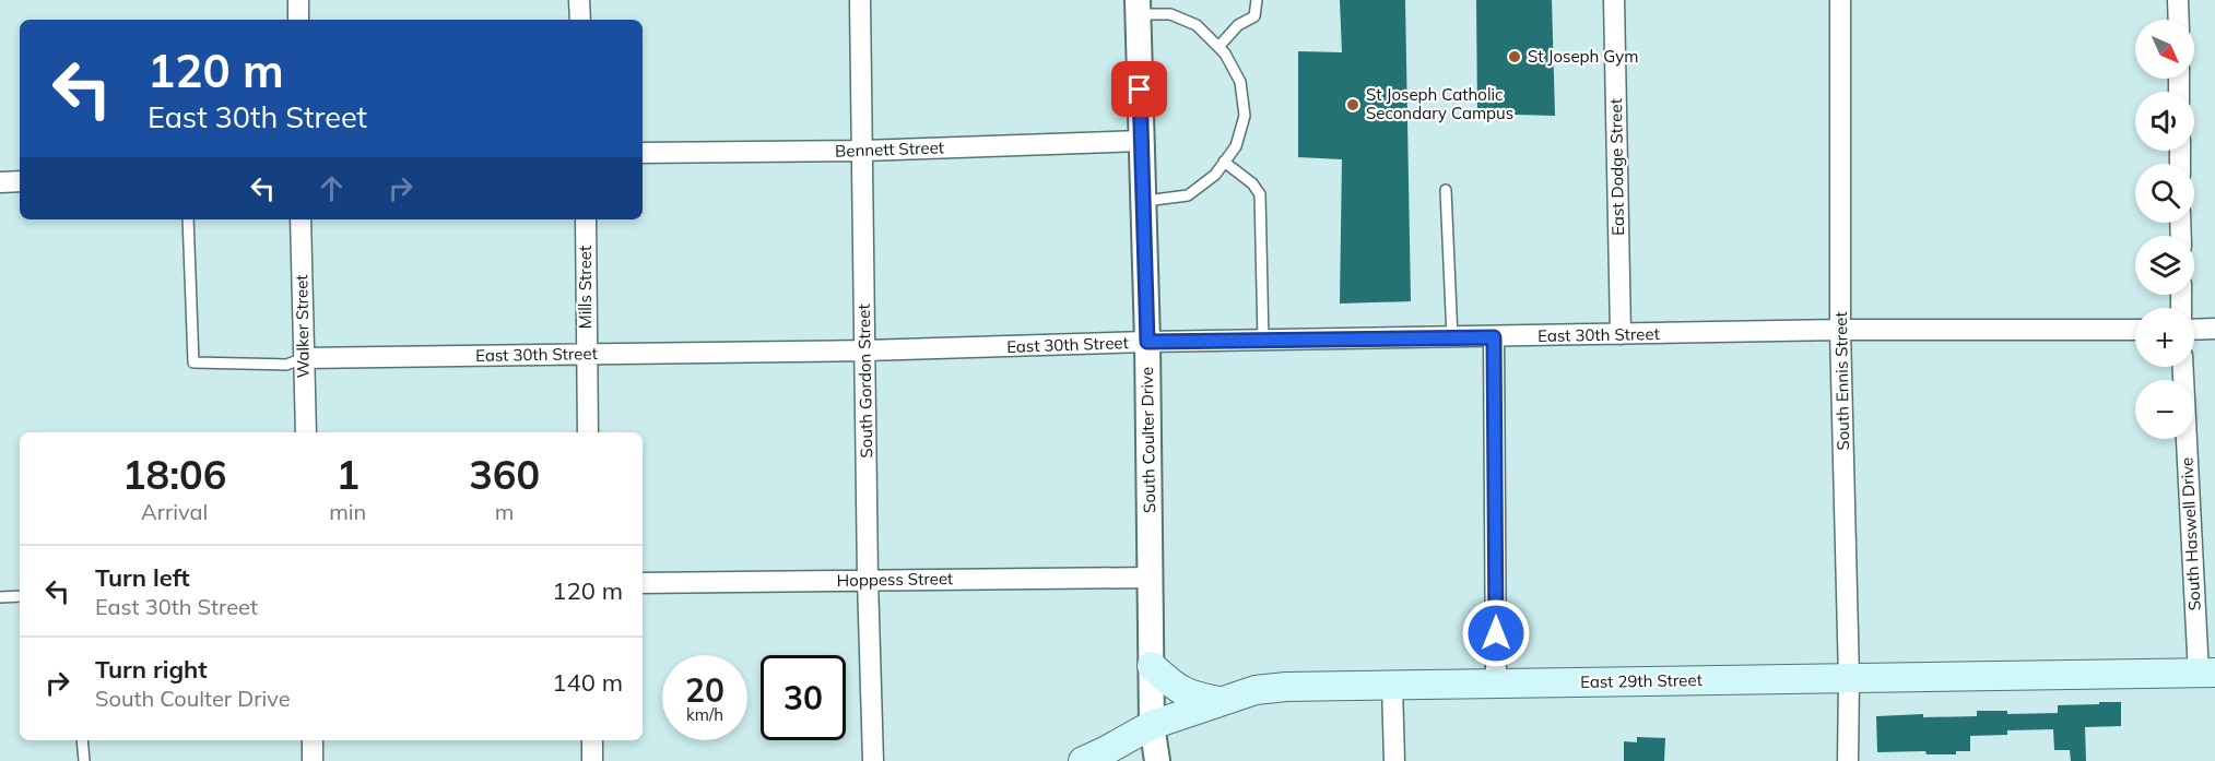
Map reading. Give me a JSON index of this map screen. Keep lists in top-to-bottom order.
{
  "streets": {
    "main road": ["East 29th Street"],
    "street": [
      "Bennett Street",
      "East Dodge Street",
      "Mills Street",
      "Walker Street",
      "East 30th Street",
      "South Gordon Street",
      "South Ennis Street",
      "South Coulter Drive",
      "South Haswell Drive",
      "Hoppess Street"
    ]
  },
  "crossings": [
    ["Bennett Street", "South Gordon Street"],
    ["Bennett Street", "South Coulter Drive"],
    ["East Dodge Street", "East 30th Street"],
    ["Mills Street", "East 30th Street"],
    ["Walker Street", "East 30th Street"],
    ["East 30th Street", "South Gordon Street"],
    ["East 30th Street", "South Ennis Street"],
    ["East 30th Street", "South Coulter Drive"],
    ["South Gordon Street", "Hoppess Street"],
    ["South Ennis Street", "East 29th Street"],
    ["South Coulter Drive", "Hoppess Street"],
    ["South Coulter Drive", "East 29th Street"],
    ["South Haswell Drive", "East 29th Street"]
  ],
  "places": ["St Joseph Gym", "St Joseph Catholic Secondary Campus"],
  "north": "bottom right",
  "page": {
    "map_buttons": ["+", "−"],
    "turn": ["120 m", "East 30th Street"],
    "eta": [
      "18:06",
      "Arrival",
      "1",
      "min",
      "360",
      "m"
    ],
    "list": [
      {
        "name": "Turn left",
        "note": "East 30th Street",
        "value": "120 m"
      },
      {
        "name": "Turn right",
        "note": "South Coulter Drive",
        "value": "140 m"
      }
    ],
    "speed": "20 km/h",
    "limit": "30"
  }
}
